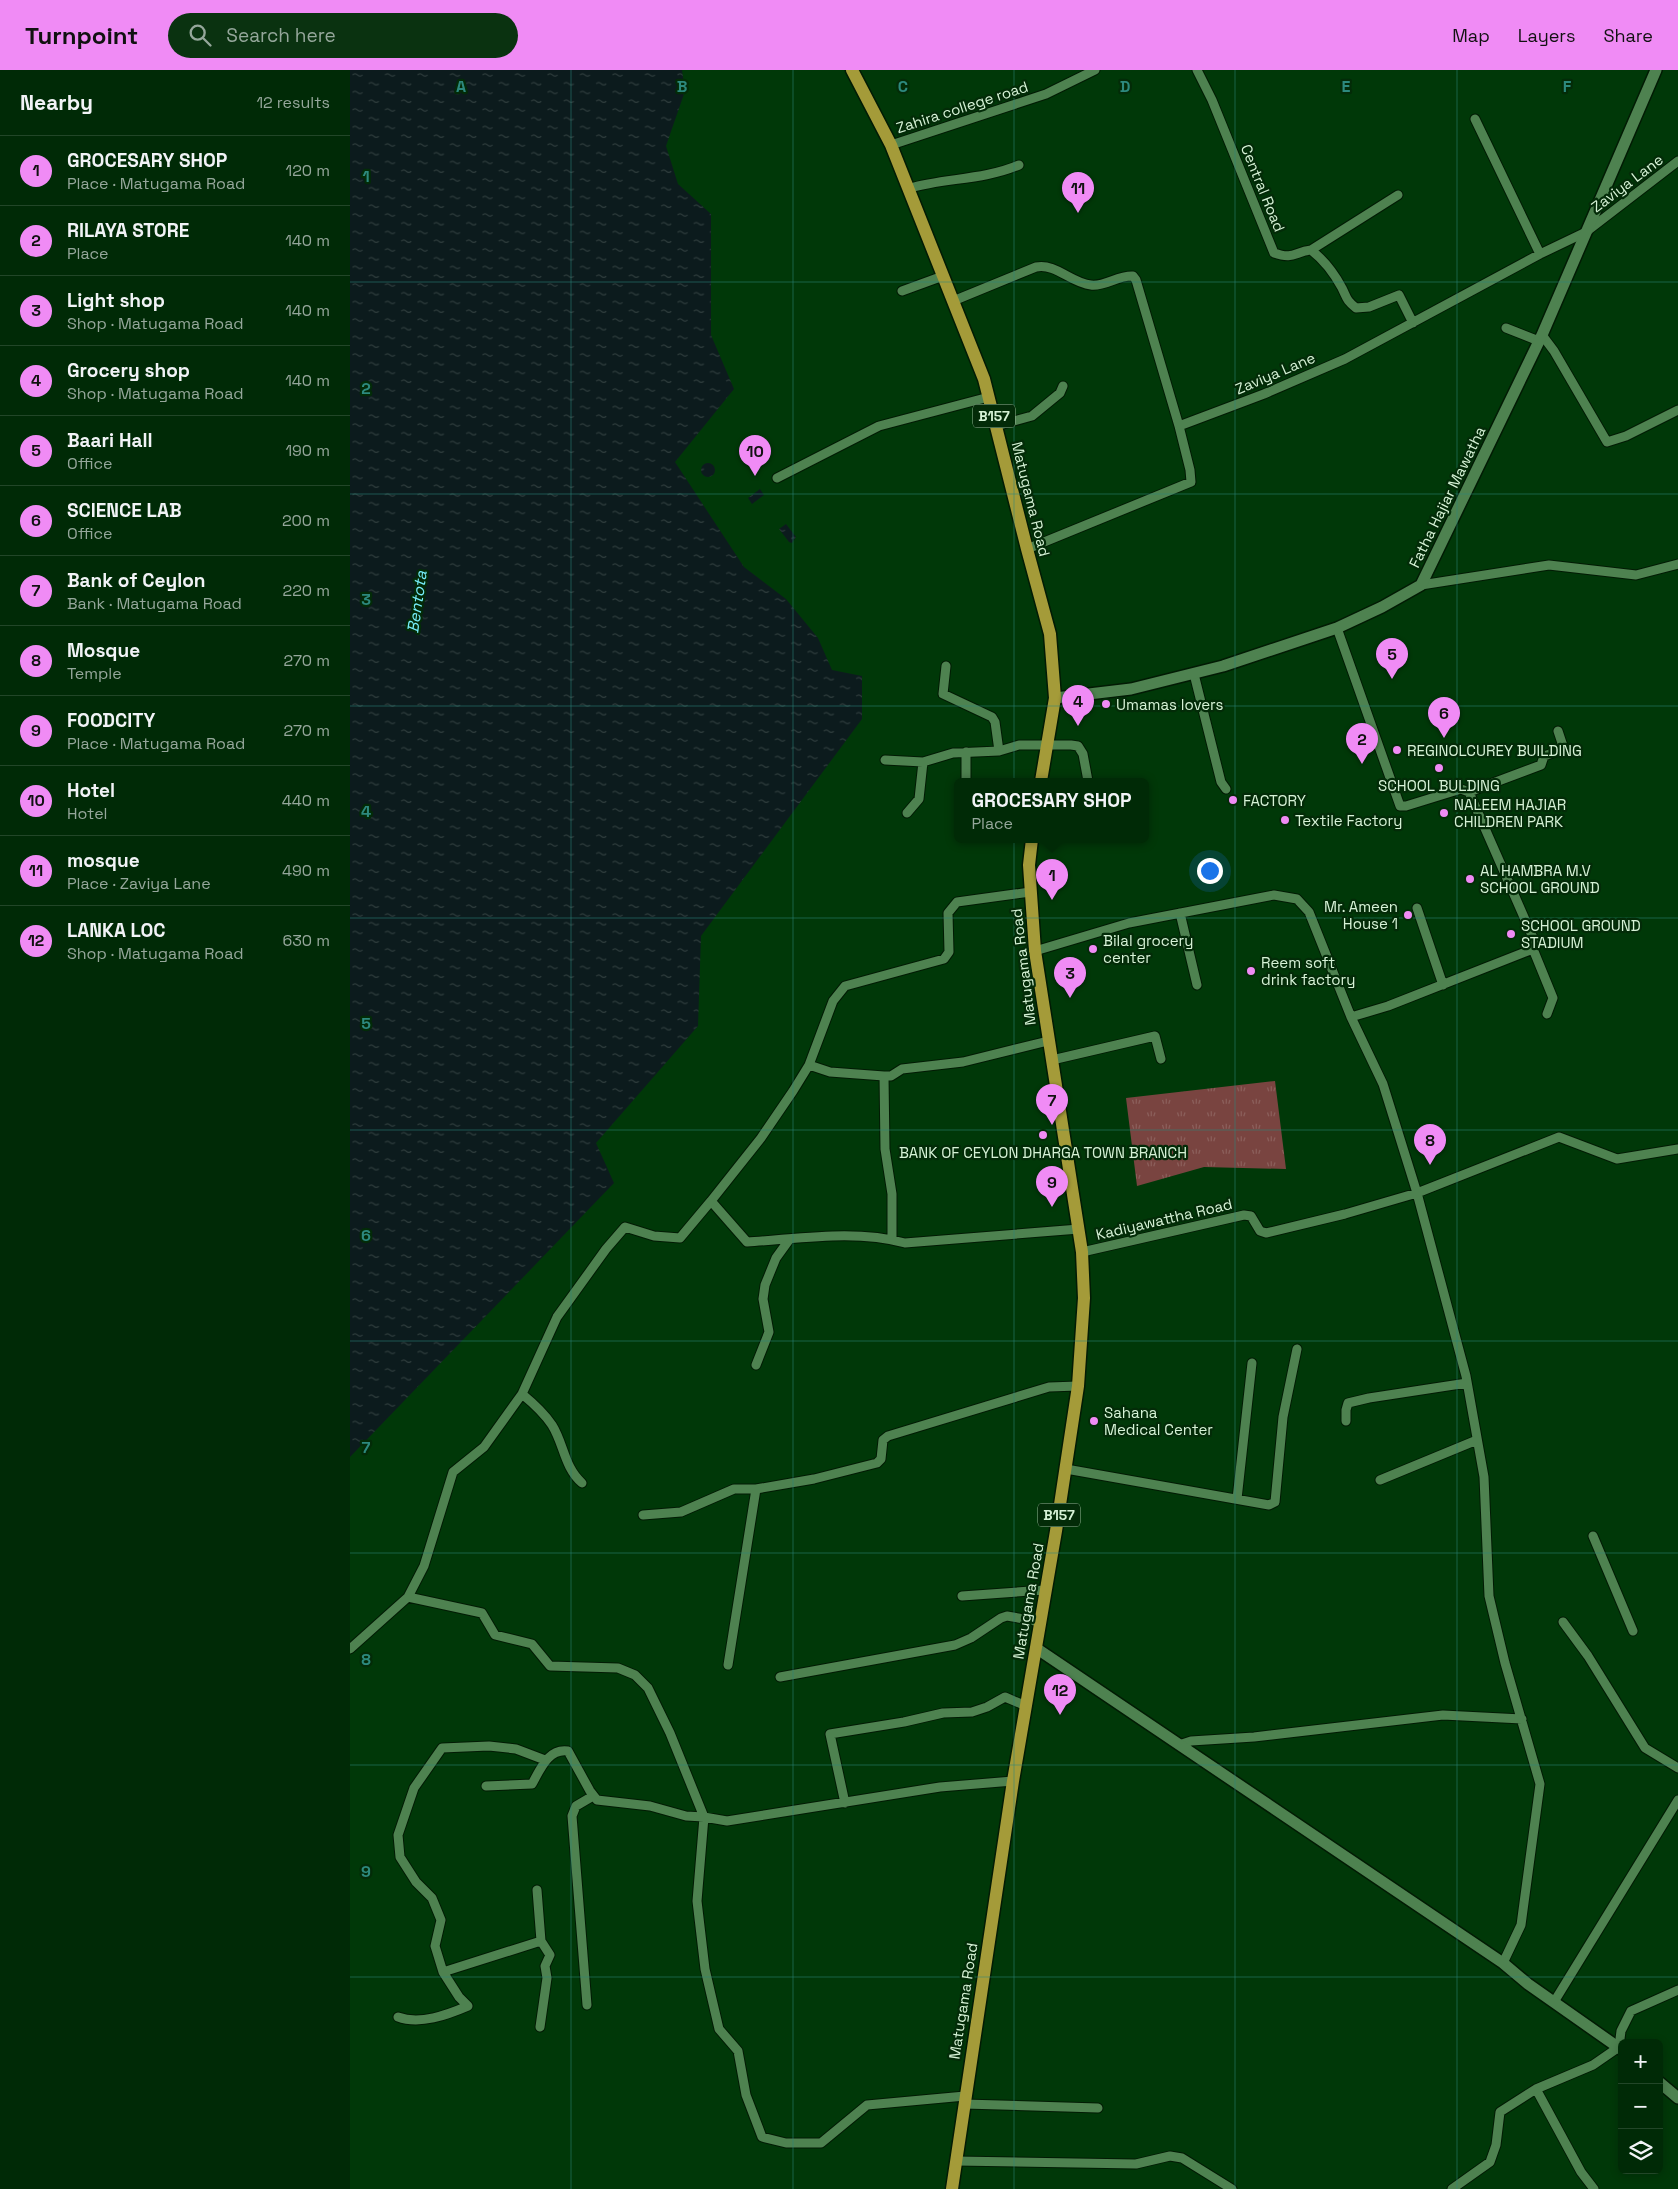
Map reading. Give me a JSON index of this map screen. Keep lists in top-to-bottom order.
{
  "streets": {
    "main road": ["B157", "Matugama Road"],
    "street": [
      "Zahira college road",
      "Zaviya Lane",
      "Central Road",
      "Fatha Hajiar Mawatha",
      "Kadiyawattha Road"
    ]
  },
  "crossings": [
    ["Zahira college road", "Matugama Road"],
    ["Zaviya Lane", "Fatha Hajiar Mawatha"],
    ["Fatha Hajiar Mawatha", "Matugama Road"],
    ["Matugama Road", "Kadiyawattha Road"]
  ],
  "water": ["Bentota"],
  "places": [
    "Umamas lovers",
    "REGINOLCUREY BUILDING",
    "SCHOOL BULDING",
    "FACTORY",
    "NALEEM HAJIAR CHILDREN PARK",
    "Textile Factory",
    "AL HAMBRA M.V SCHOOL GROUND",
    "Mr. Ameen House 1",
    "SCHOOL GROUND STADIUM",
    "Bilal grocery center",
    "Reem soft drink factory",
    "BANK OF CEYLON DHARGA TOWN BRANCH",
    "Sahana Medical Center"
  ],
  "page": {
    "header": "Turnpoint",
    "search": "Search here",
    "nav": ["Map", "Layers", "Share"],
    "heading": ["Nearby", "12 results"],
    "list": [
      {
        "mark": "1",
        "name": "GROCESARY SHOP",
        "note": "Place · Matugama Road",
        "value": "120 m"
      },
      {
        "mark": "2",
        "name": "RILAYA STORE",
        "note": "Place",
        "value": "140 m"
      },
      {
        "mark": "3",
        "name": "Light shop",
        "note": "Shop · Matugama Road",
        "value": "140 m"
      },
      {
        "mark": "4",
        "name": "Grocery shop",
        "note": "Shop · Matugama Road",
        "value": "140 m"
      },
      {
        "mark": "5",
        "name": "Baari Hall",
        "note": "Office",
        "value": "190 m"
      },
      {
        "mark": "6",
        "name": "SCIENCE LAB",
        "note": "Office",
        "value": "200 m"
      },
      {
        "mark": "7",
        "name": "Bank of Ceylon",
        "note": "Bank · Matugama Road",
        "value": "220 m"
      },
      {
        "mark": "8",
        "name": "Mosque",
        "note": "Temple",
        "value": "270 m"
      },
      {
        "mark": "9",
        "name": "FOODCITY",
        "note": "Place · Matugama Road",
        "value": "270 m"
      },
      {
        "mark": "10",
        "name": "Hotel",
        "note": "Hotel",
        "value": "440 m"
      },
      {
        "mark": "11",
        "name": "mosque",
        "note": "Place · Zaviya Lane",
        "value": "490 m"
      },
      {
        "mark": "12",
        "name": "LANKA LOC",
        "note": "Shop · Matugama Road",
        "value": "630 m"
      }
    ],
    "pins": [
      "11",
      "10",
      "5",
      "4",
      "6",
      "2",
      "1",
      "3",
      "7",
      "8",
      "9",
      "12"
    ],
    "popup": ["GROCESARY SHOP", "Place"],
    "map_buttons": ["+", "−"]
  },
  "grid": {
    "columns": [
      "A",
      "B",
      "C",
      "D",
      "E",
      "F"
    ],
    "rows": [
      "1",
      "2",
      "3",
      "4",
      "5",
      "6",
      "7",
      "8",
      "9"
    ]
  }
}
